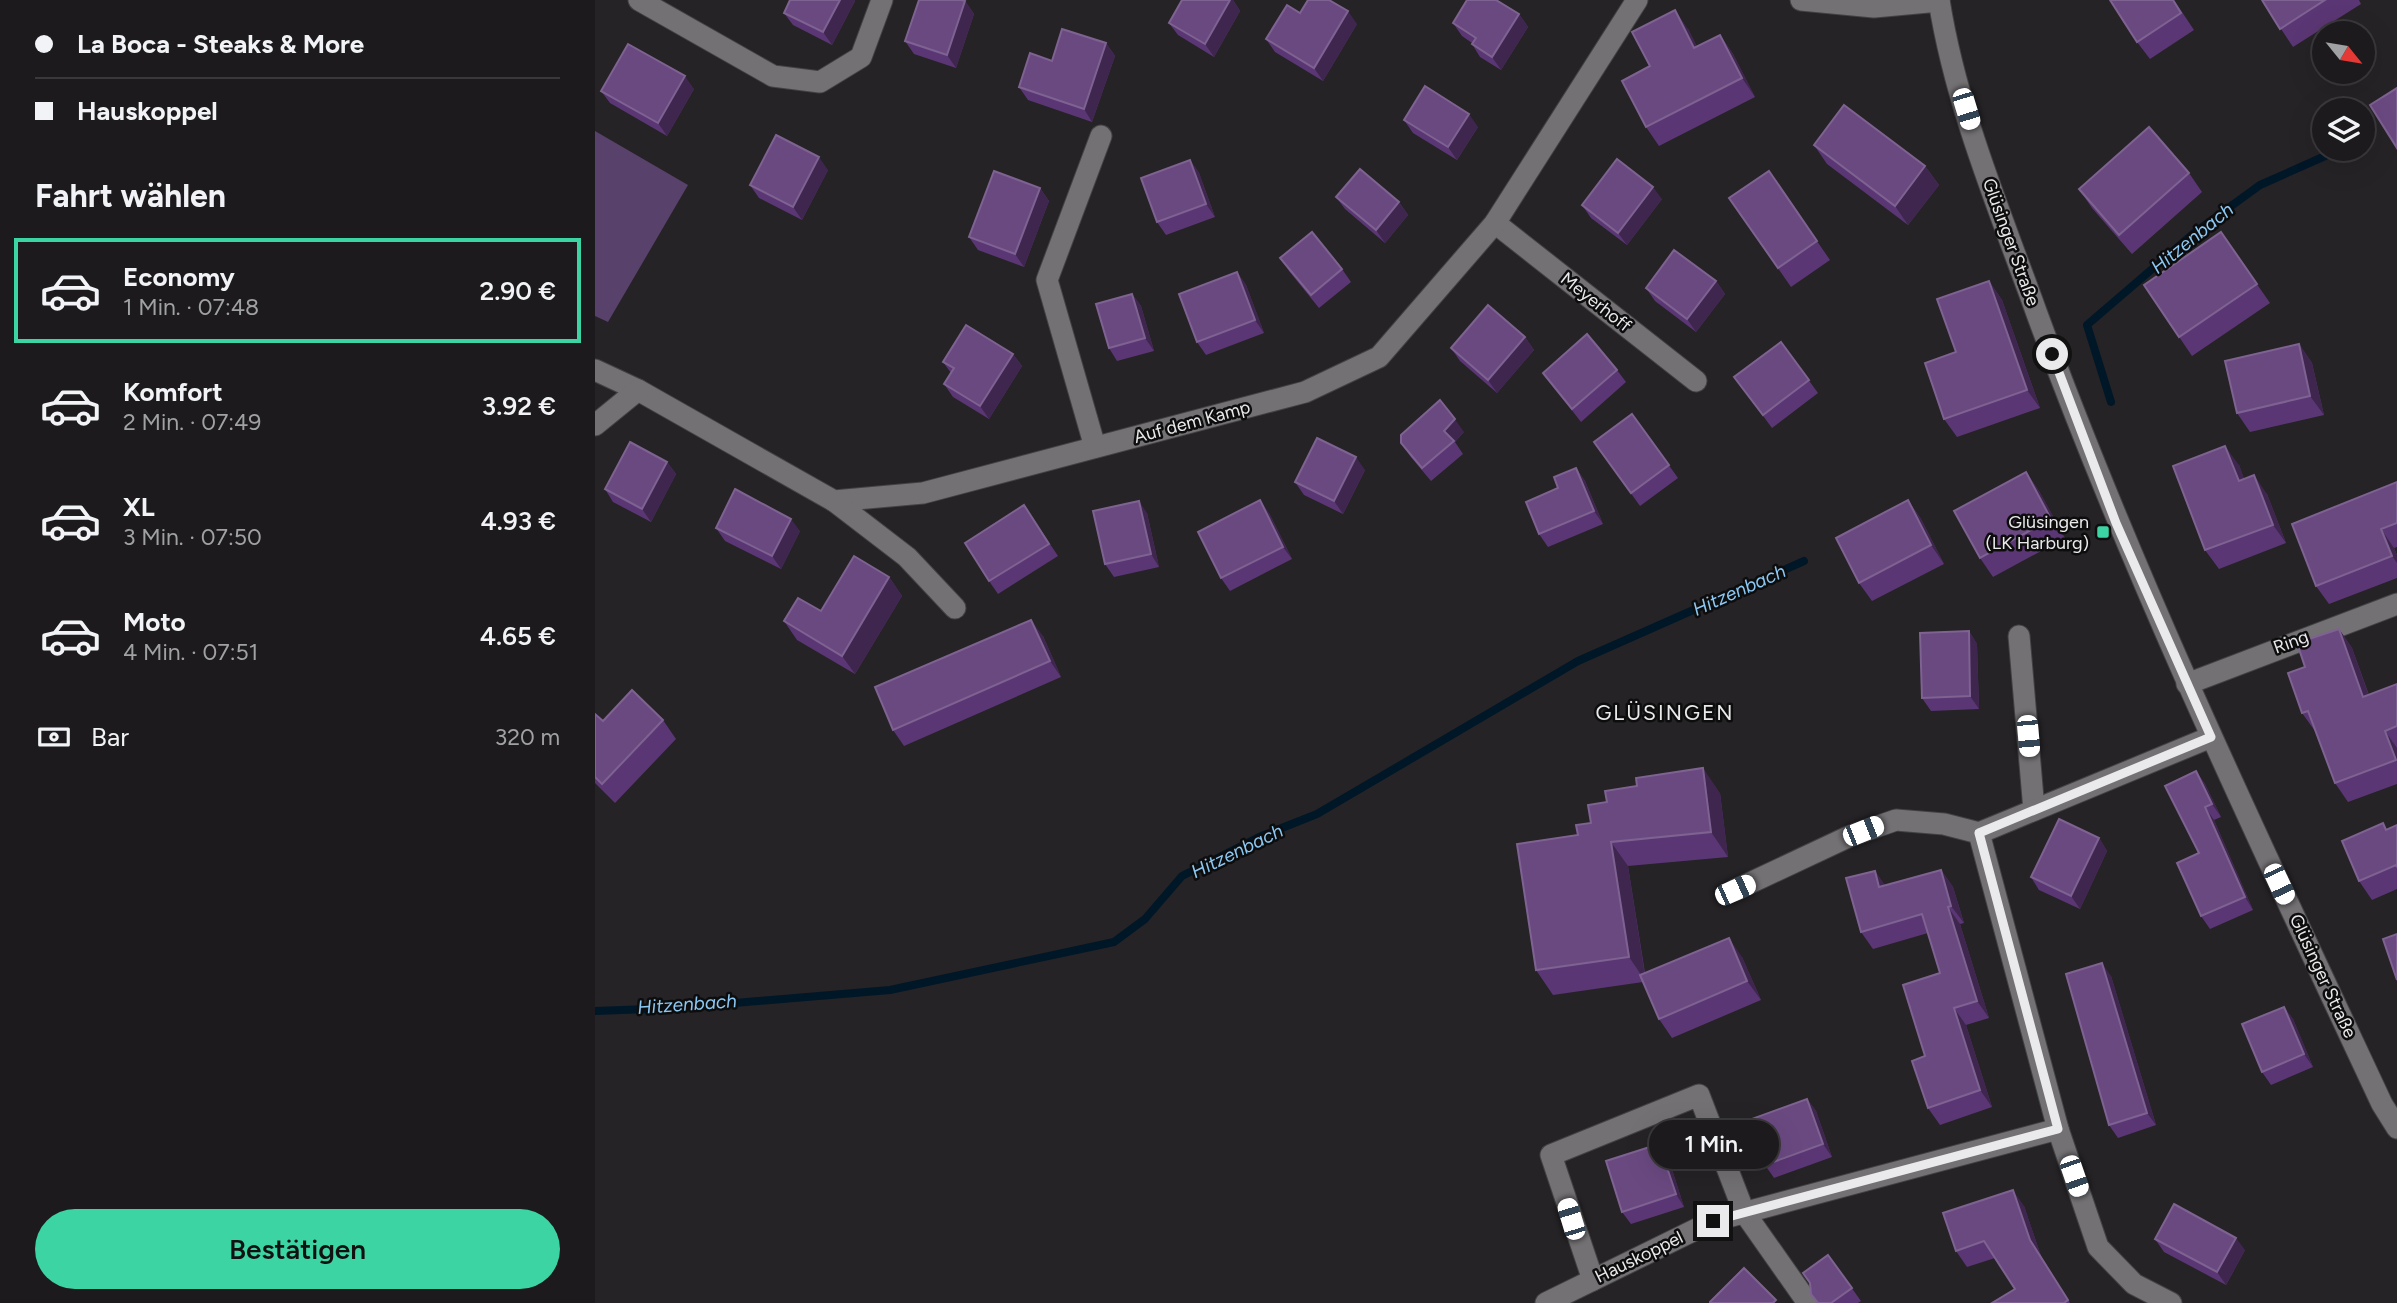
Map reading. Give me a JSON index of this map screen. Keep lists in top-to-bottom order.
{
  "streets": {
    "street": [
      "Glüsinger Straße",
      "Meyerhoff",
      "Auf dem Kamp",
      "Ring",
      "Hauskoppel"
    ]
  },
  "crossings": [
    ["Glüsinger Straße", "Ring"],
    ["Meyerhoff", "Auf dem Kamp"]
  ],
  "districts": ["GLÜSINGEN"],
  "water": ["Hitzenbach"],
  "places": {
    "transit": ["Glüsingen (LK Harburg)"]
  },
  "north": "bottom right",
  "page": {
    "banner": ["La Boca - Steaks & More", "Hauskoppel"],
    "heading": "Fahrt wählen",
    "list": [
      {
        "name": "Economy",
        "note": "1 Min. · 07:48",
        "value": "2.90 €"
      },
      {
        "name": "Komfort",
        "note": "2 Min. · 07:49",
        "value": "3.92 €"
      },
      {
        "name": "XL",
        "note": "3 Min. · 07:50",
        "value": "4.93 €"
      },
      {
        "name": "Moto",
        "note": "4 Min. · 07:51",
        "value": "4.65 €"
      }
    ],
    "pay": ["Bar", "320 m"],
    "bubble": "1 Min.",
    "buttons": "Bestätigen"
  }
}
